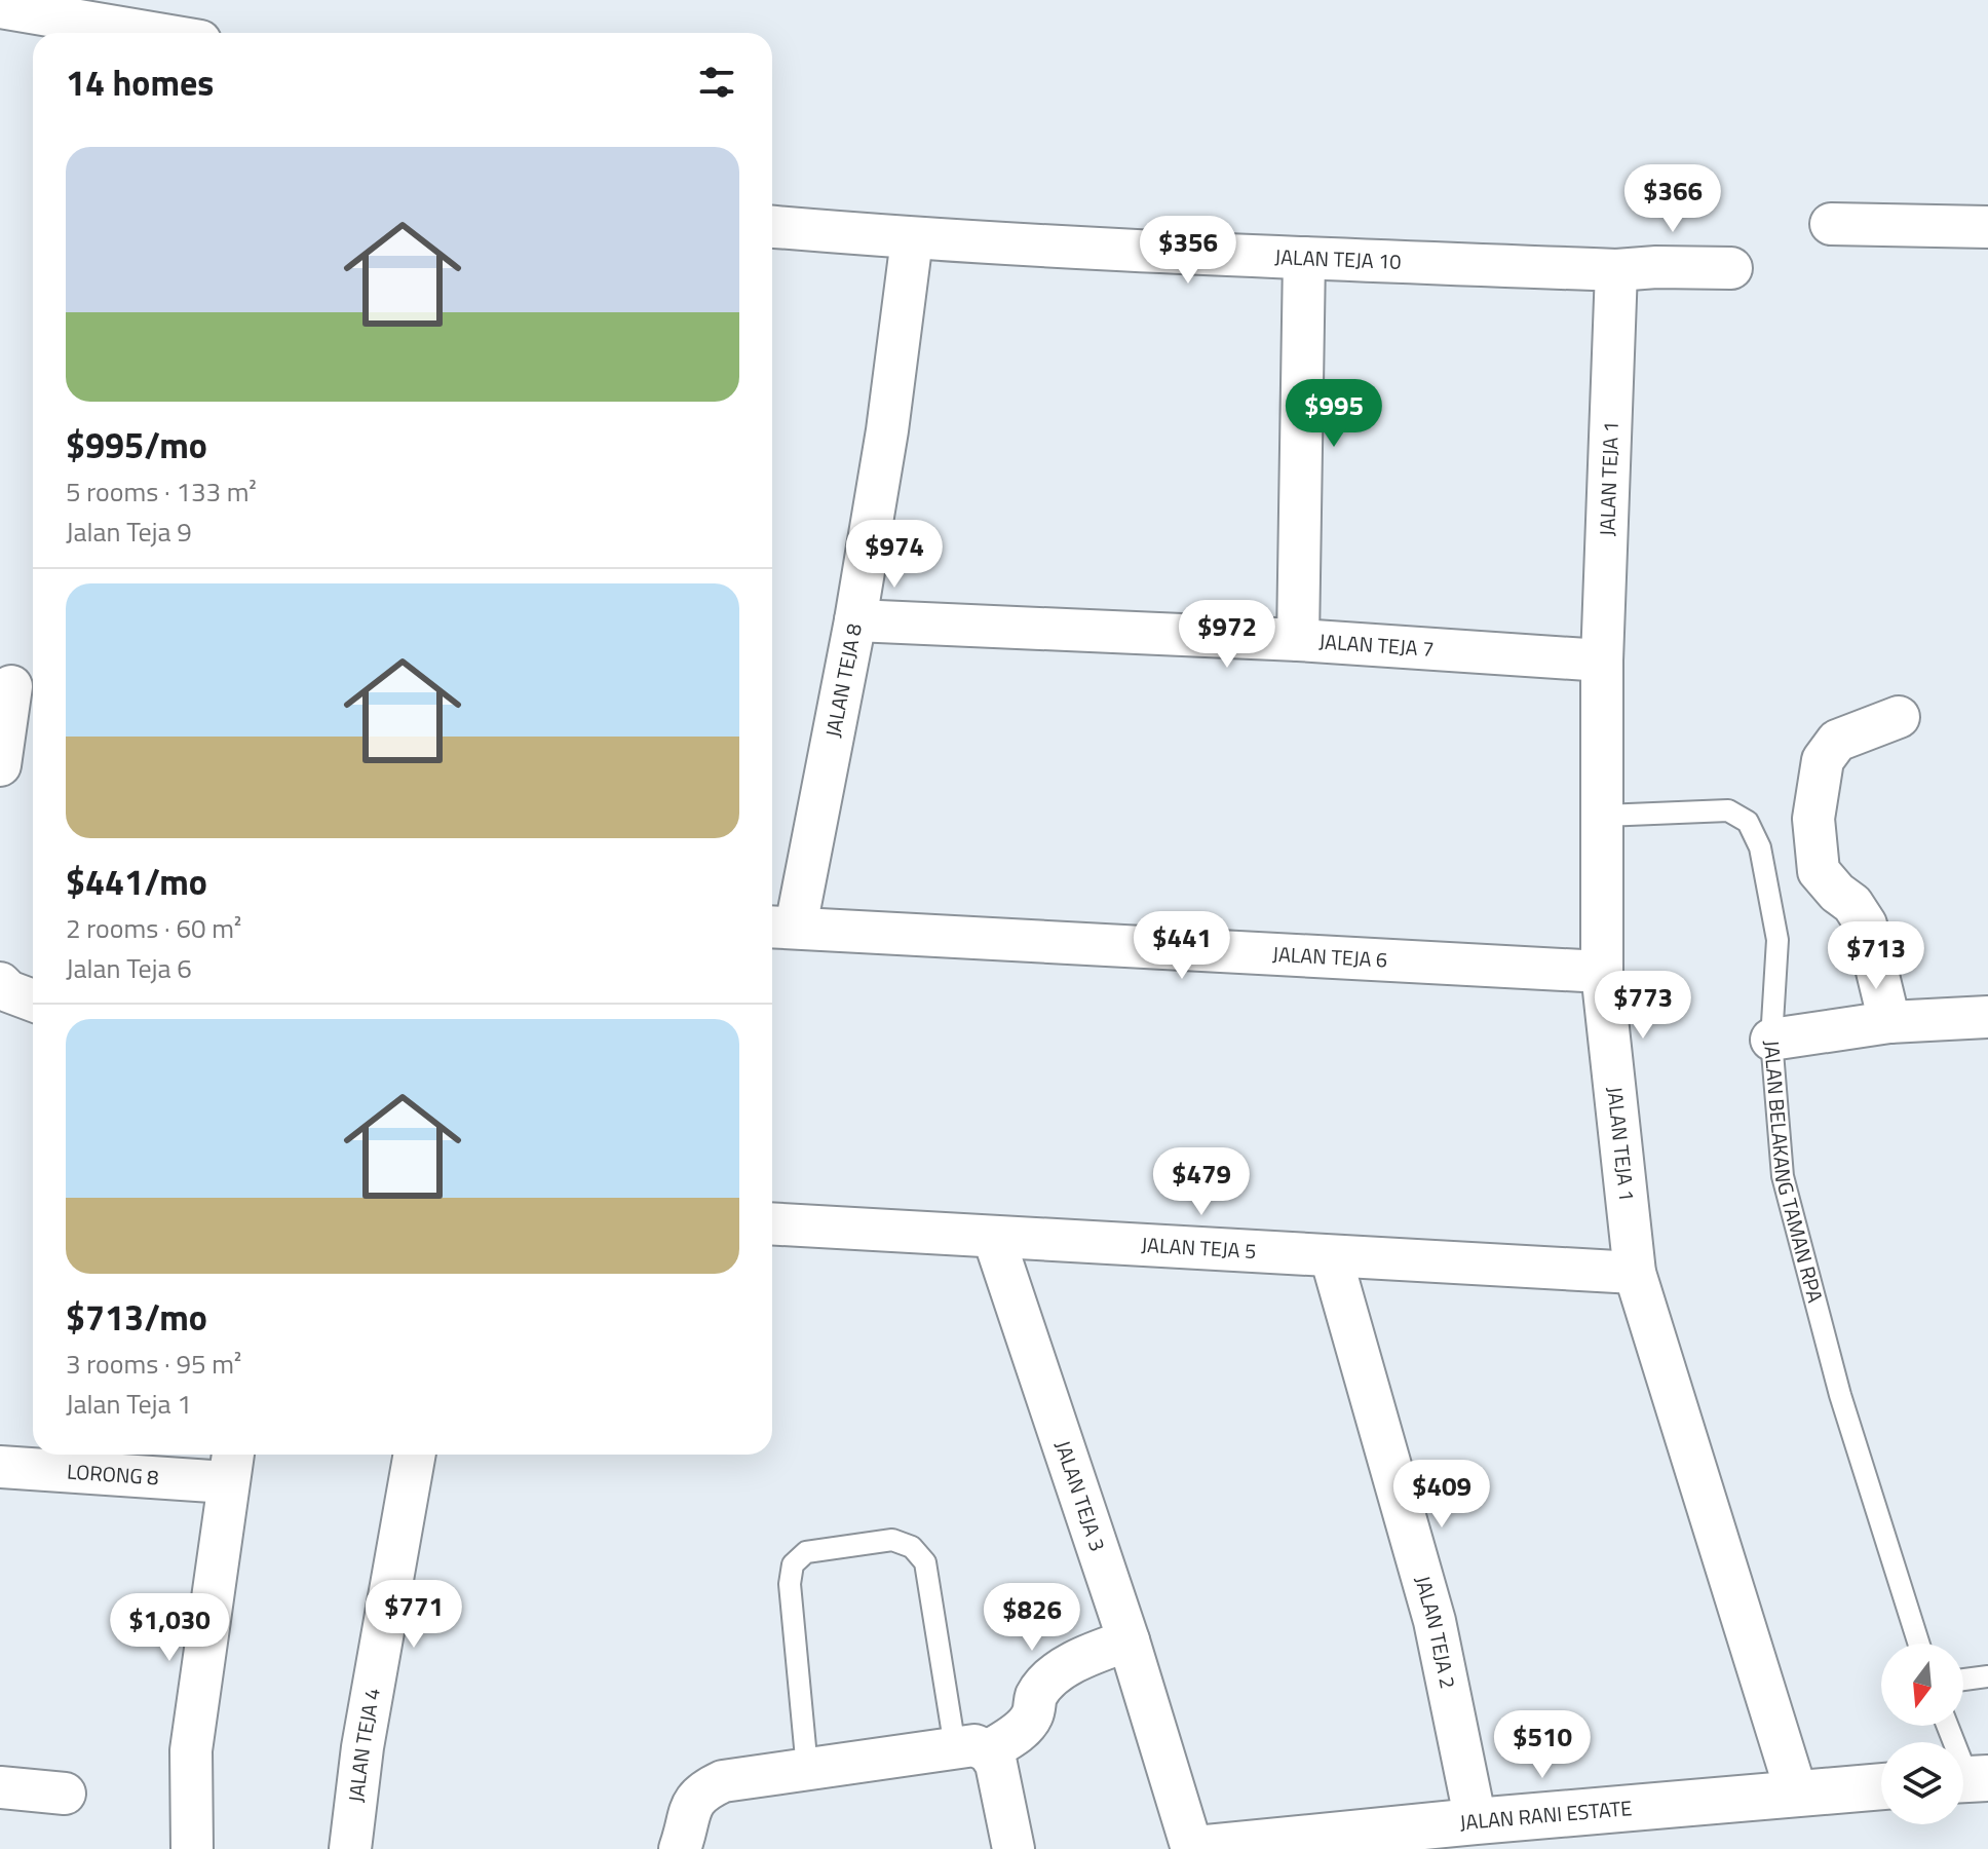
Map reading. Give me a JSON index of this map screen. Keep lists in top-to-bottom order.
{
  "streets": {
    "street": [
      "JALAN TEJA 10",
      "JALAN TEJA 1",
      "JALAN TEJA 7",
      "JALAN TEJA 8",
      "JALAN TEJA 6",
      "JALAN TEJA 5",
      "LORONG 8",
      "JALAN TEJA 3",
      "JALAN TEJA 2",
      "JALAN TEJA 4",
      "JALAN RANI ESTATE"
    ],
    "lane": ["JALAN BELAKANG TAMAN RPA"]
  },
  "crossings": [
    ["JALAN TEJA 10", "JALAN TEJA 1"],
    ["JALAN TEJA 10", "JALAN TEJA 8"],
    ["JALAN TEJA 1", "JALAN TEJA 7"],
    ["JALAN TEJA 1", "JALAN TEJA 6"],
    ["JALAN TEJA 1", "JALAN BELAKANG TAMAN RPA"],
    ["JALAN TEJA 1", "JALAN TEJA 5"],
    ["JALAN TEJA 1", "JALAN RANI ESTATE"],
    ["JALAN TEJA 7", "JALAN TEJA 8"],
    ["JALAN TEJA 8", "JALAN TEJA 6"],
    ["JALAN TEJA 5", "JALAN TEJA 3"],
    ["JALAN TEJA 5", "JALAN TEJA 2"],
    ["JALAN TEJA 3", "JALAN RANI ESTATE"],
    ["JALAN TEJA 2", "JALAN RANI ESTATE"]
  ],
  "north": "bottom",
  "page": {
    "heading": "14 homes",
    "list": [
      {
        "name": "$995/mo",
        "note": "5 rooms · 133 m² · Jalan Teja 9"
      },
      {
        "name": "$441/mo",
        "note": "2 rooms · 60 m² · Jalan Teja 6"
      },
      {
        "name": "$713/mo",
        "note": "3 rooms · 95 m² · Jalan Teja 1"
      }
    ],
    "price": [
      "$366",
      "$356",
      "$995",
      "$974",
      "$972",
      "$441",
      "$713",
      "$773",
      "$479",
      "$409",
      "$771",
      "$826",
      "$1,030",
      "$510"
    ]
  }
}
